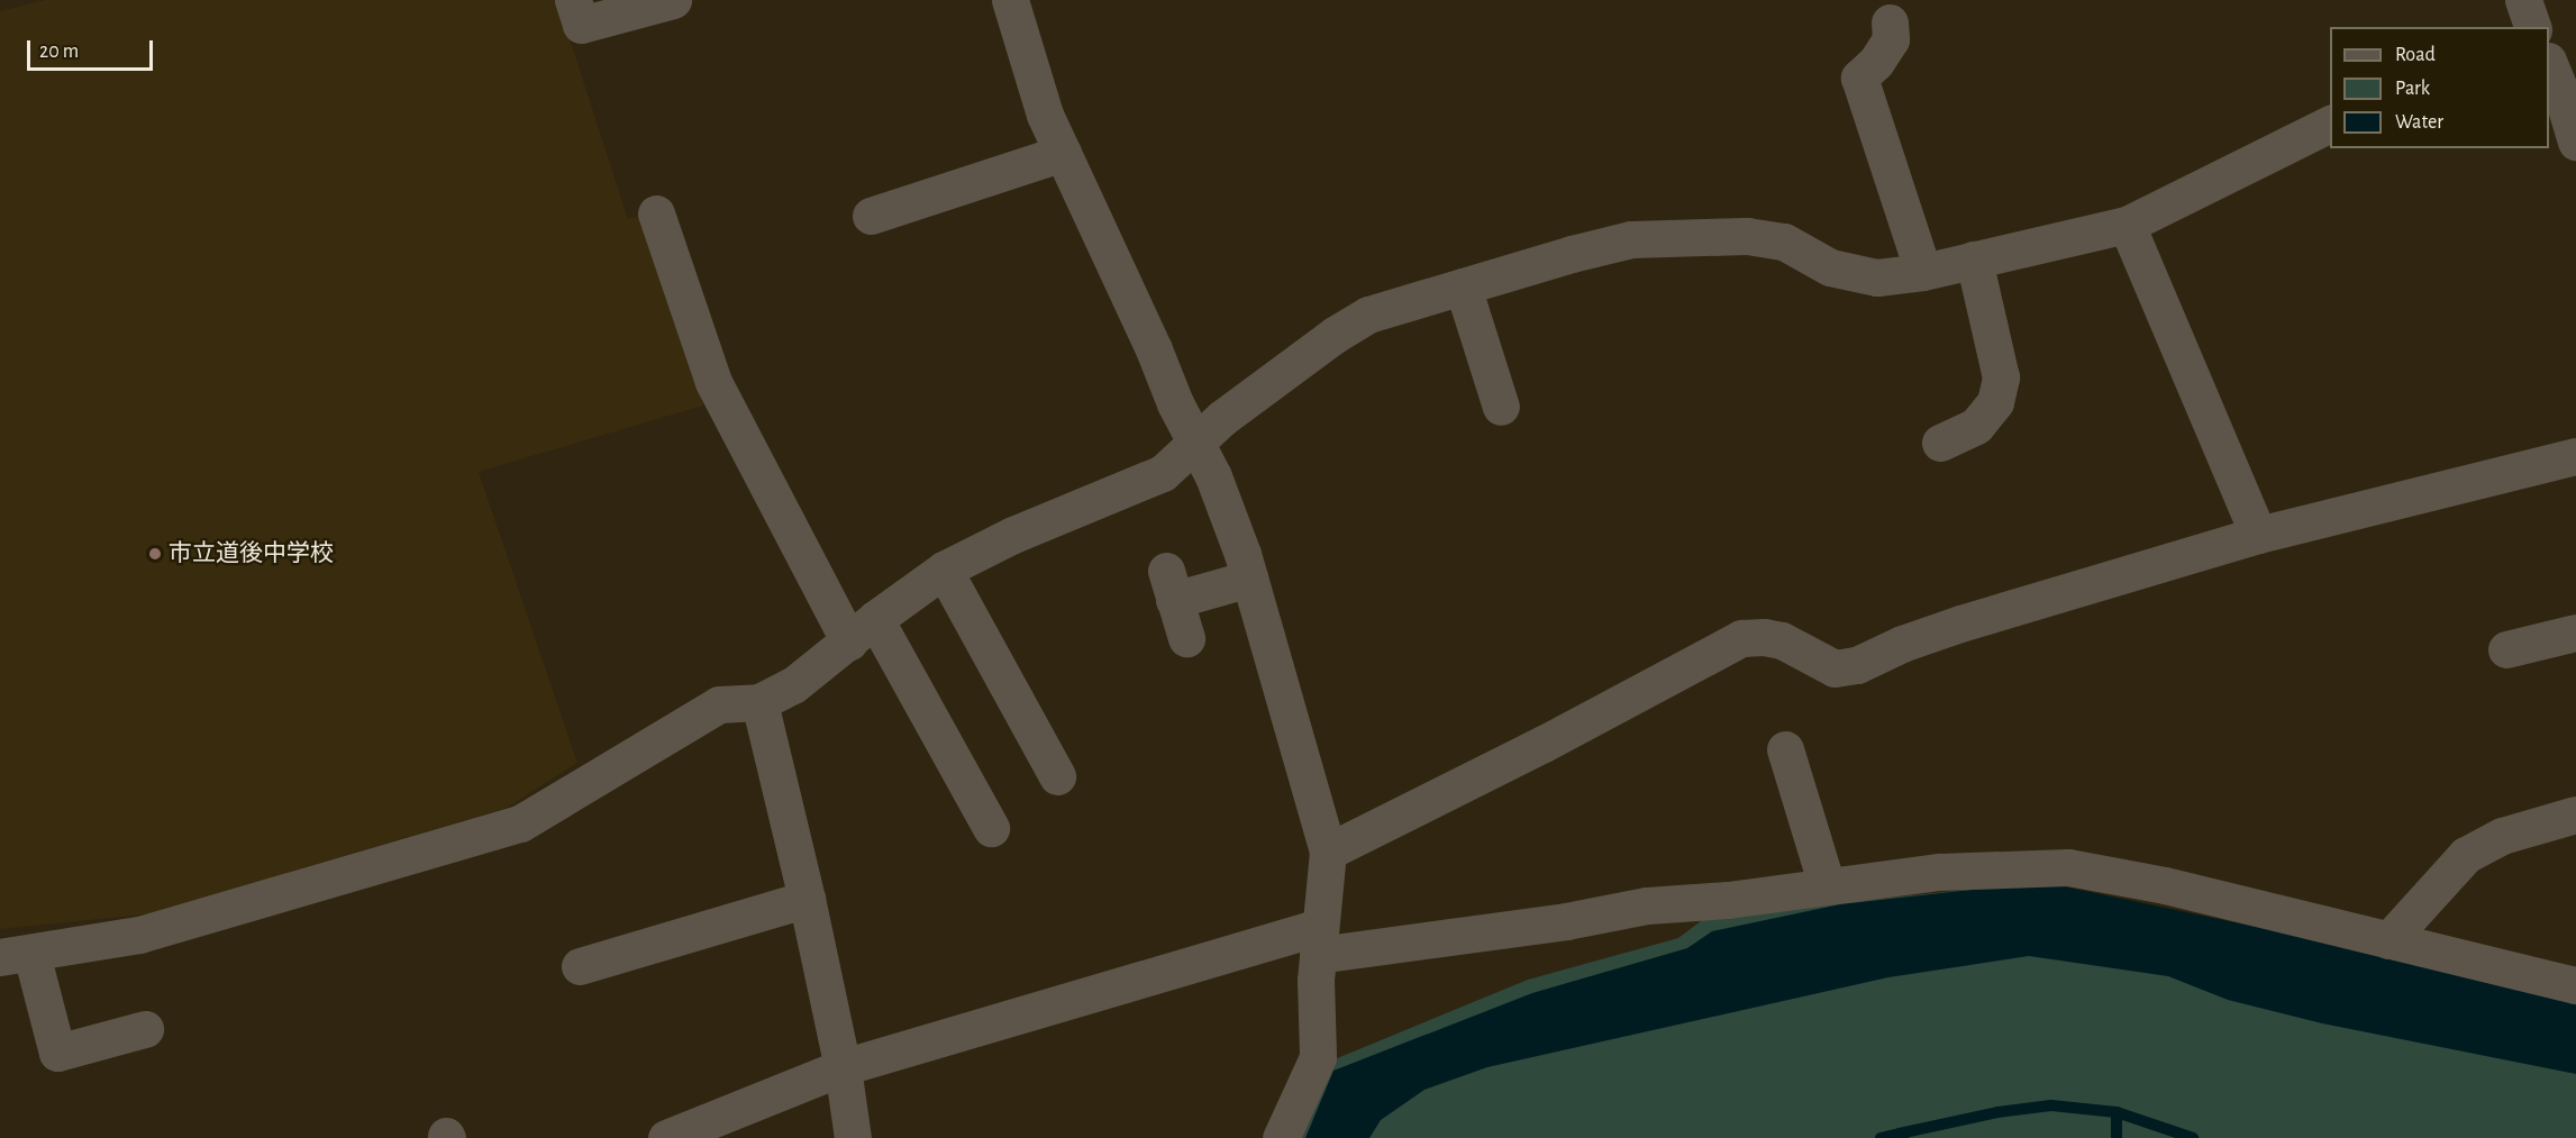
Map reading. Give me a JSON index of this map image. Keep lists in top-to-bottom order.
{
  "places": ["市立道後中学校"],
  "legend": ["Road", "Park", "Water"],
  "scale_bar": "20 m"
}
